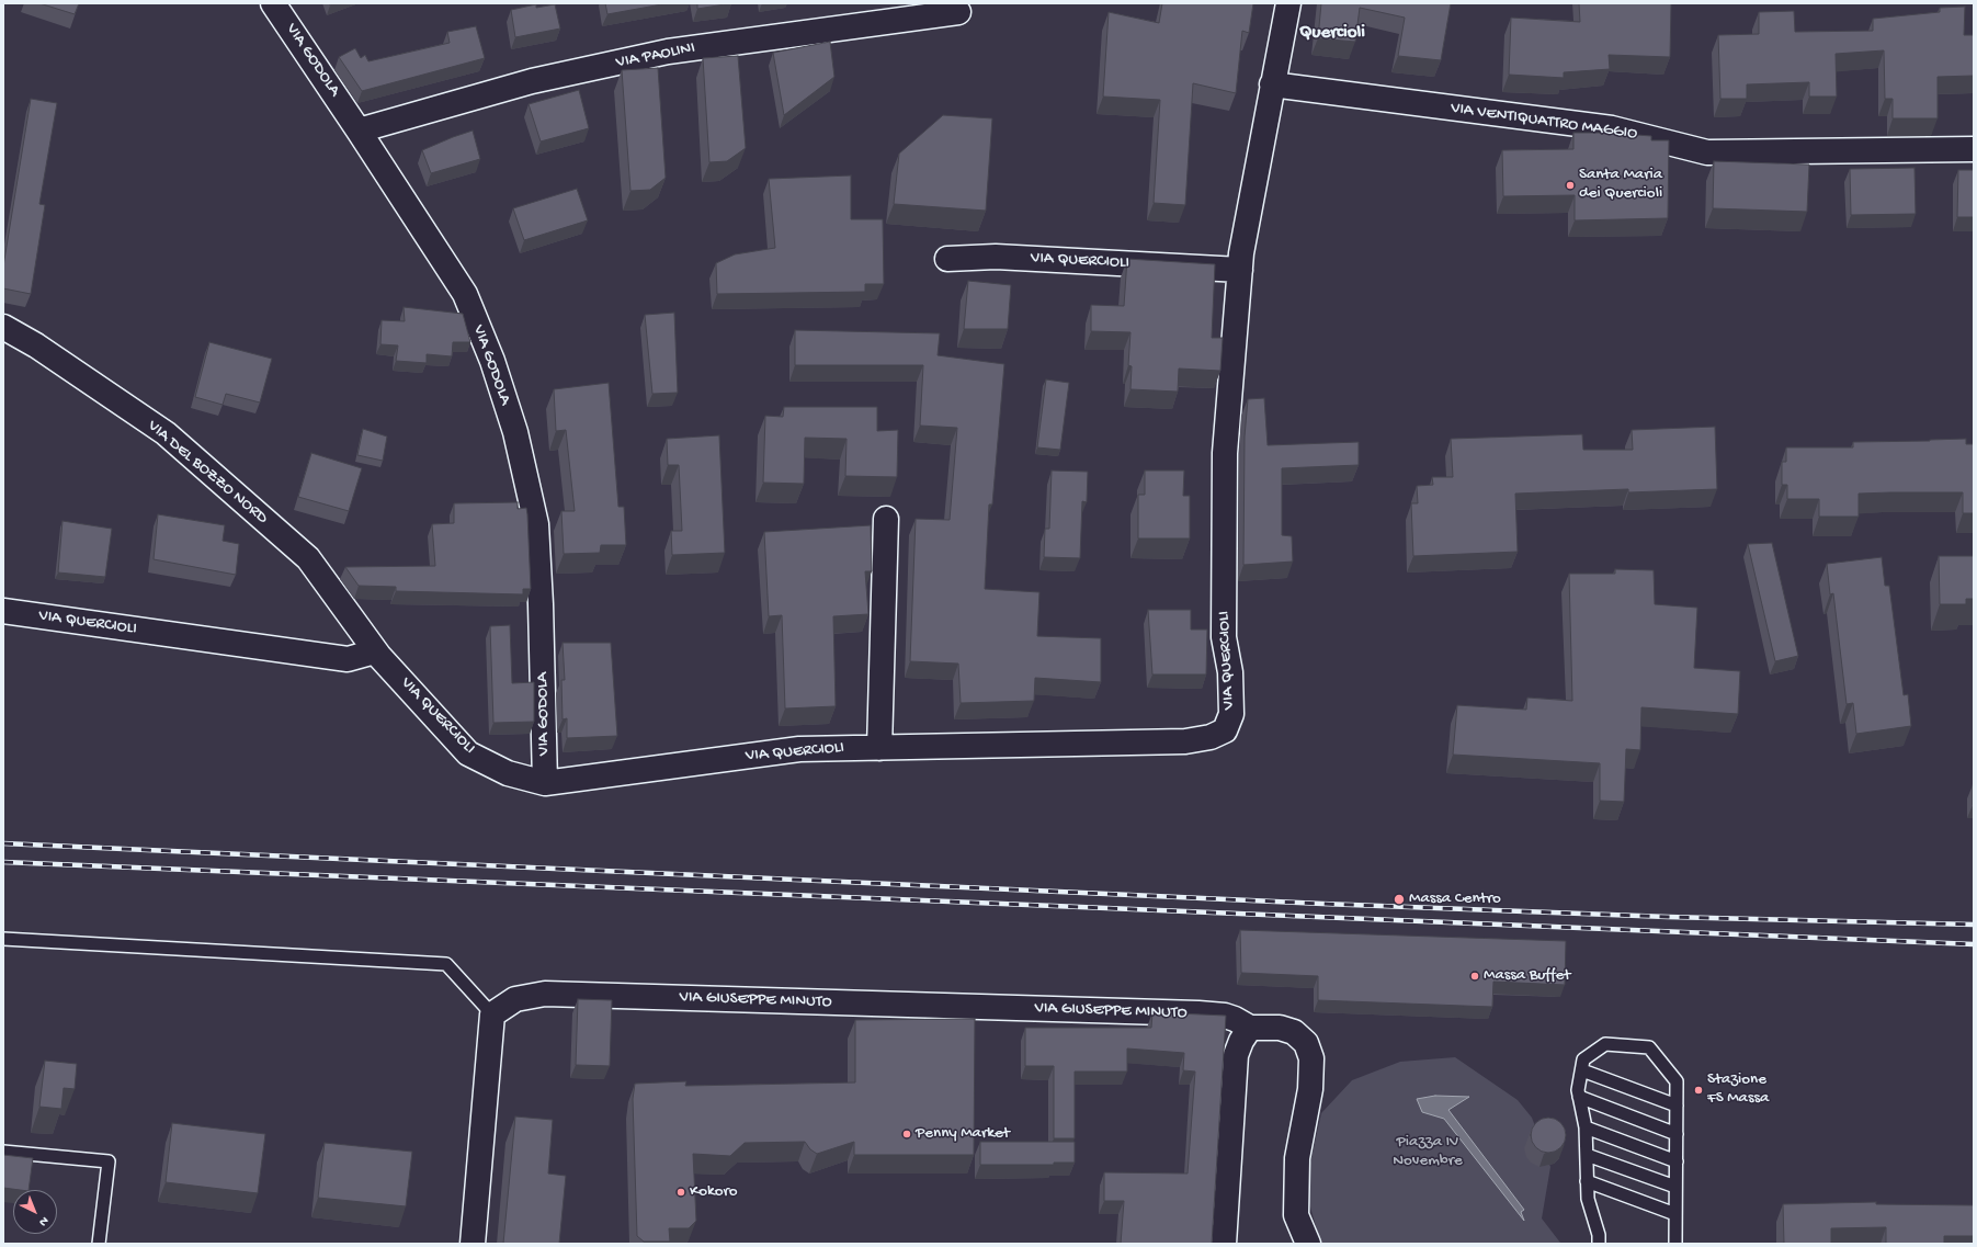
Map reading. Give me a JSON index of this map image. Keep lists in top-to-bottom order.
{
  "streets": {
    "street": [
      "VIA PAOLINI",
      "VIA GODOLA",
      "VIA VENTIQUATTRO MAGGIO",
      "VIA QUERCIOLI",
      "VIA DEL BOZZO NORD",
      "VIA GIUSEPPE MINUTO"
    ]
  },
  "crossings": [
    ["VIA PAOLINI", "VIA GODOLA"],
    ["VIA GODOLA", "VIA QUERCIOLI"],
    ["VIA VENTIQUATTRO MAGGIO", "VIA QUERCIOLI"],
    ["VIA QUERCIOLI", "VIA DEL BOZZO NORD"]
  ],
  "districts": ["Quercioli"],
  "parks": ["Piazza IV Novembre"],
  "places": [
    "Santa Maria dei Quercioli",
    "Massa Centro",
    "Massa Buffet",
    "Stazione FS Massa",
    "Penny Market",
    "Kokoro"
  ],
  "north": "bottom right"
}
